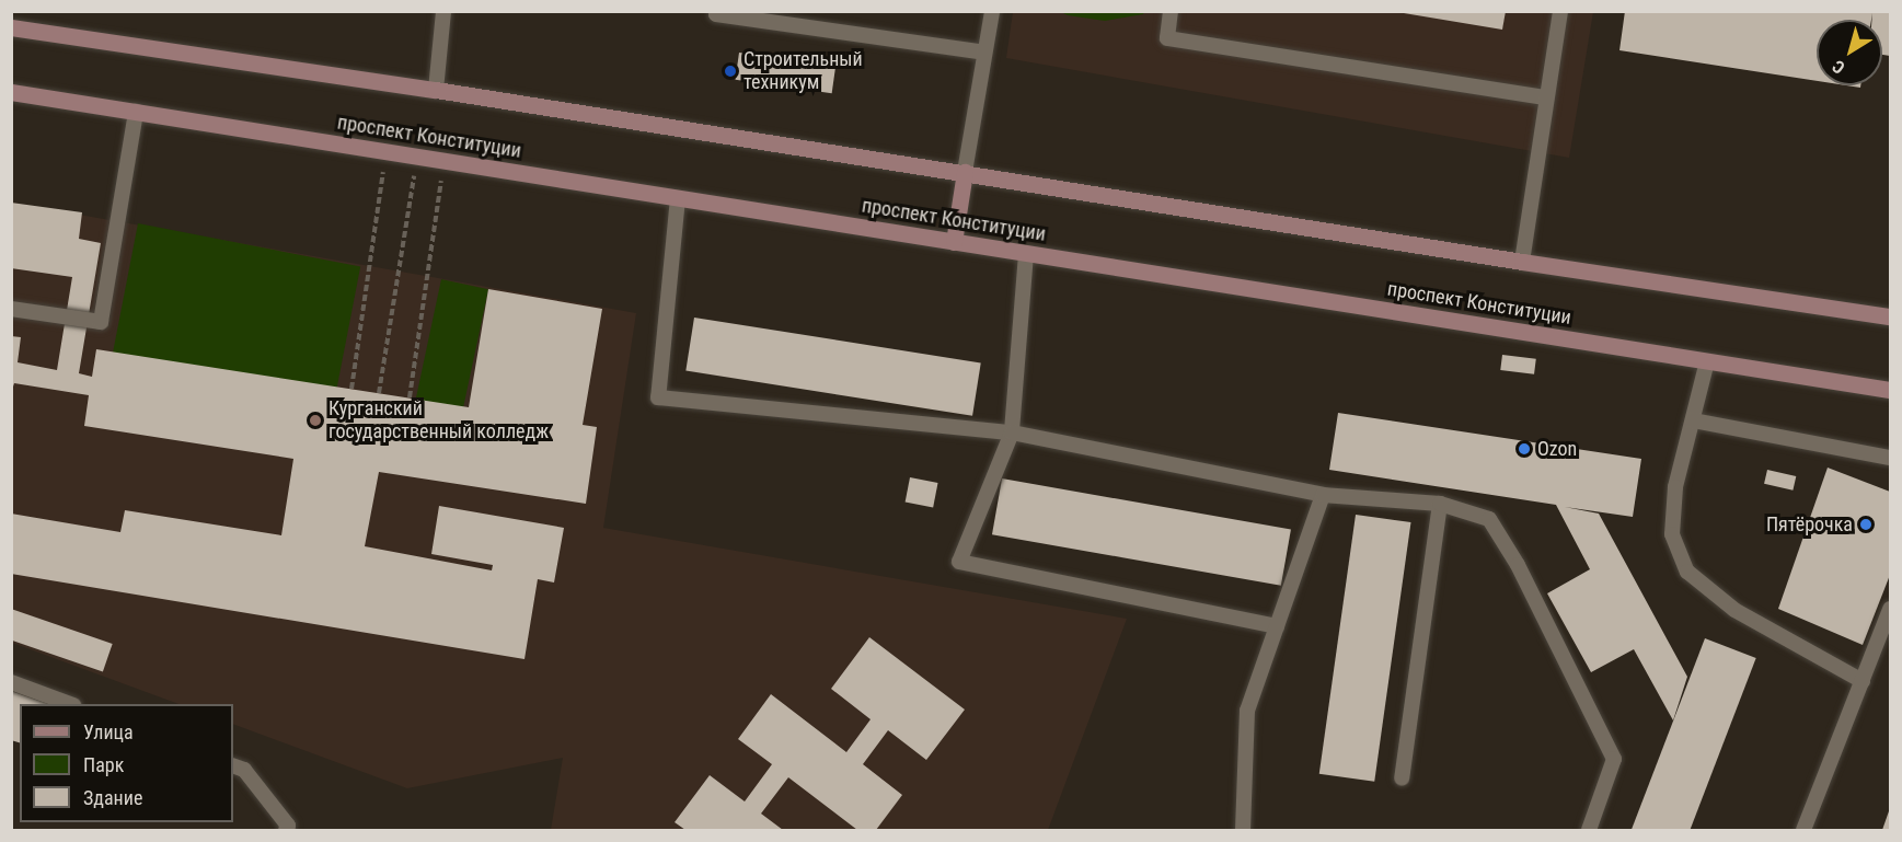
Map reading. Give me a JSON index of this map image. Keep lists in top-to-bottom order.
{
  "streets": {
    "main road": ["проспект Конституции"]
  },
  "places": [
    "Строительный техникум",
    "Курганский государственный колледж",
    "Ozon",
    "Пятёрочка"
  ],
  "legend": ["Улица", "Парк", "Здание"],
  "north": "bottom left"
}
